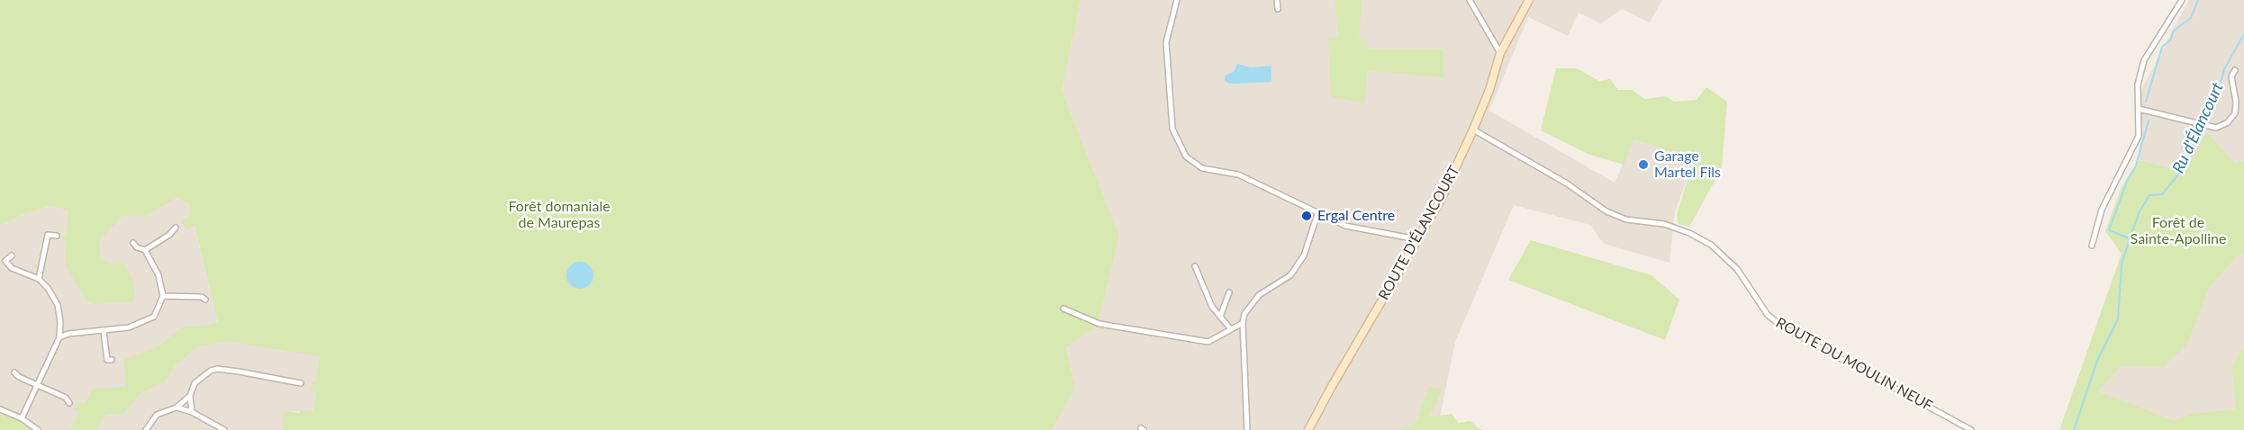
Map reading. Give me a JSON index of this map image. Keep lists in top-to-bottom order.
{
  "streets": {
    "street": ["ROUTE D'ÉLANCOURT", "ROUTE DU MOULIN NEUF"]
  },
  "crossings": [
    ["ROUTE D'ÉLANCOURT", "ROUTE DU MOULIN NEUF"]
  ],
  "water": ["Ru d'Élancourt"],
  "parks": ["Forêt domaniale de Maurepas", "Forêt de Sainte-Apolline"],
  "places": ["Garage Martel Fils", "Ergal Centre"]
}
